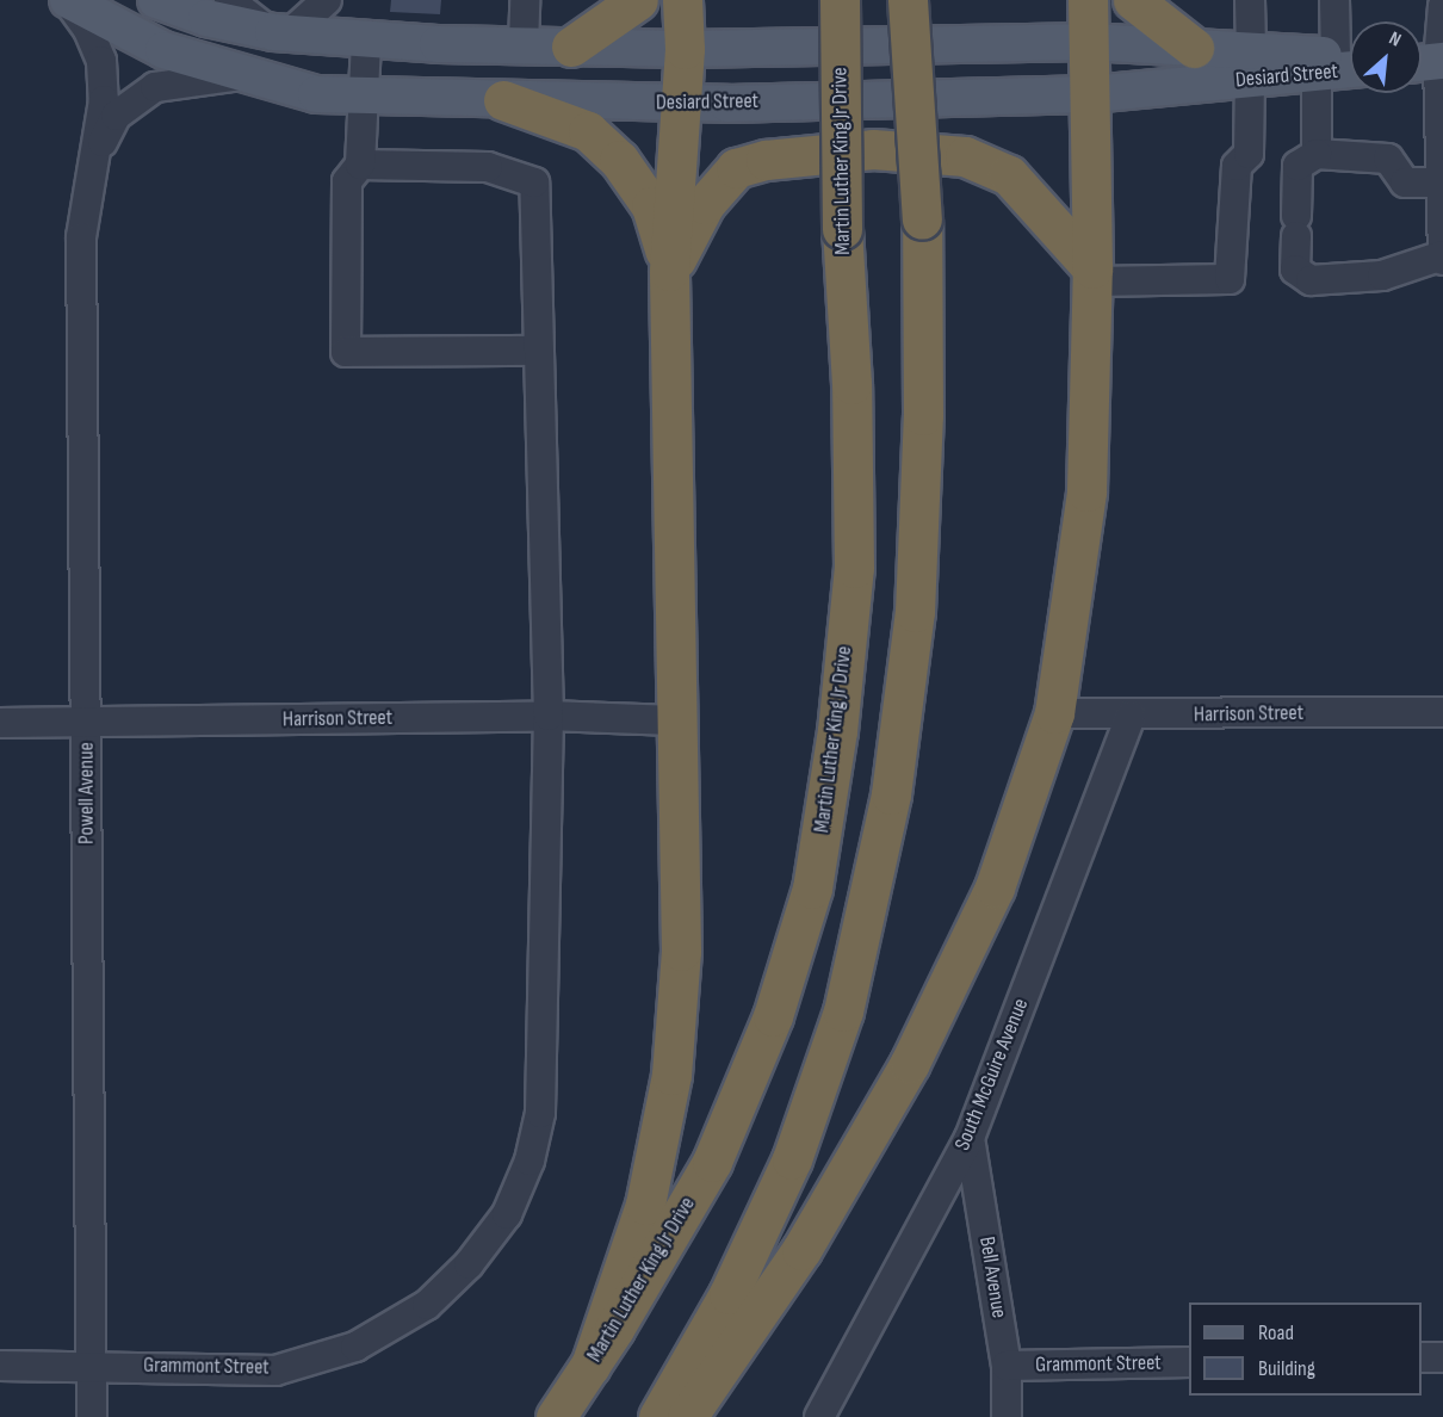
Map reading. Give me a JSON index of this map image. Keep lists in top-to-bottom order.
{
  "streets": {
    "highway": ["Martin Luther King Jr Drive"],
    "main road": ["Desiard Street"],
    "street": [
      "Harrison Street",
      "Powell Avenue",
      "South McGuire Avenue",
      "Bell Avenue",
      "Grammont Street"
    ]
  },
  "crossings": [
    ["Desiard Street", "Powell Avenue"],
    ["Harrison Street", "Powell Avenue"],
    ["Harrison Street", "South McGuire Avenue"],
    ["Harrison Street", "Grammont Street"],
    ["Powell Avenue", "Grammont Street"],
    ["South McGuire Avenue", "Bell Avenue"],
    ["Bell Avenue", "Grammont Street"]
  ],
  "legend": ["Road", "Building"],
  "north": "top right"
}
